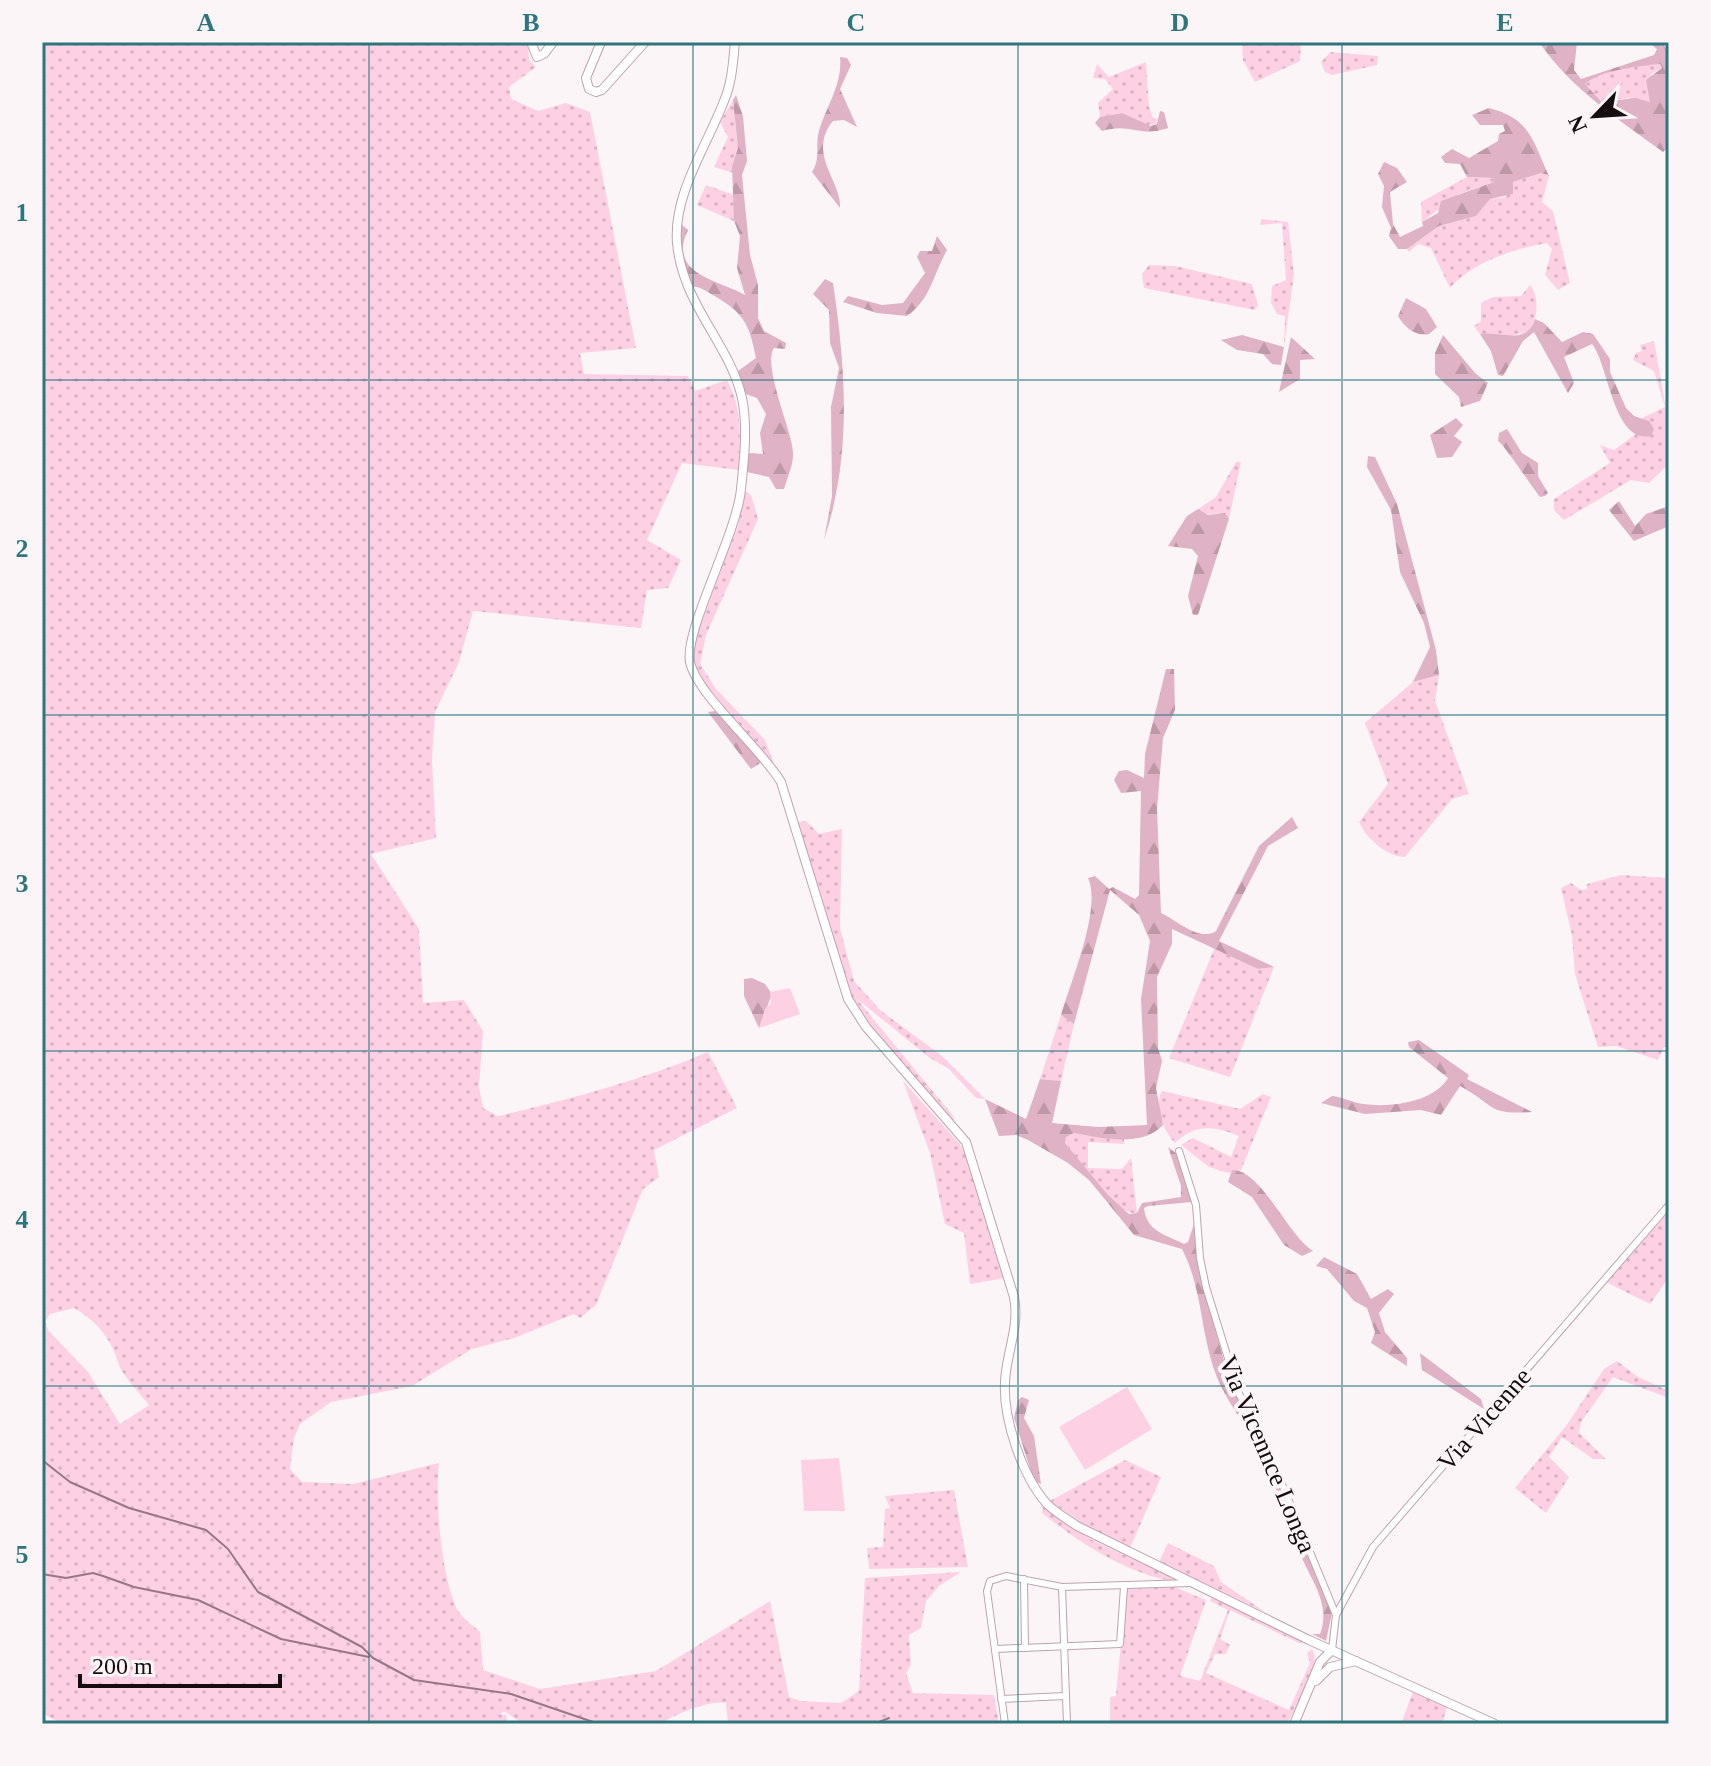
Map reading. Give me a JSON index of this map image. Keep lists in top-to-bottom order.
{
  "streets": {
    "street": ["Via Vicenne", "Via Vicennce Longa"]
  },
  "crossings": [
    ["Via Vicenne", "Via Vicennce Longa"]
  ],
  "scale_bar": "200 m",
  "north": "bottom left",
  "grid": {
    "columns": [
      "A",
      "B",
      "C",
      "D",
      "E"
    ],
    "rows": [
      "1",
      "2",
      "3",
      "4",
      "5"
    ]
  }
}
